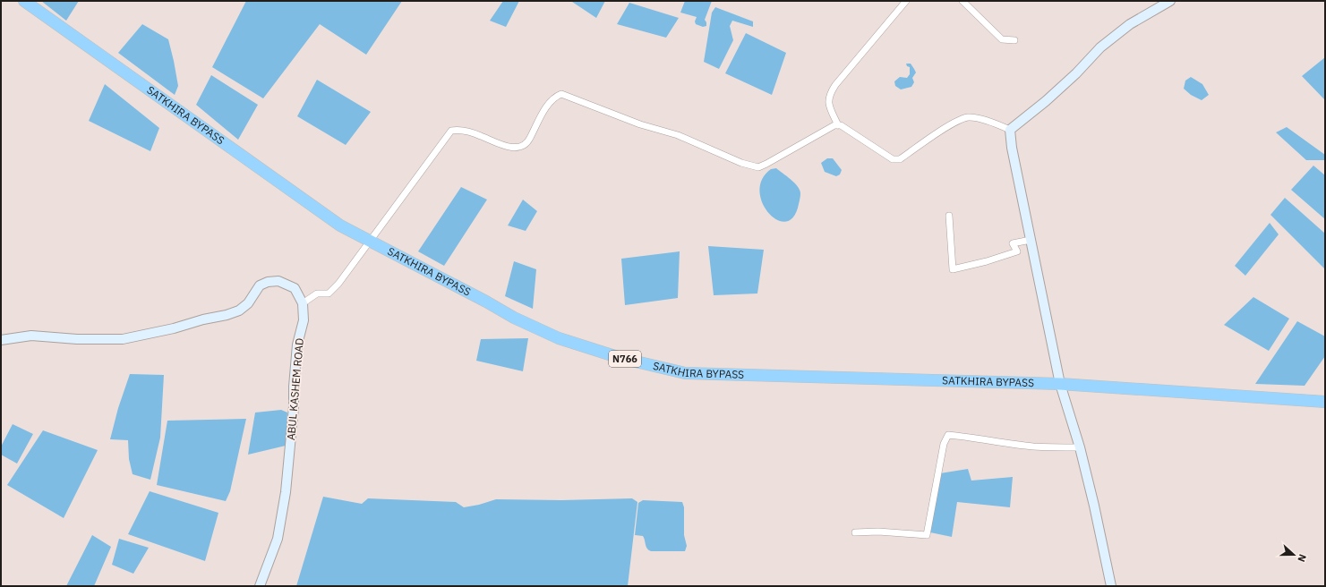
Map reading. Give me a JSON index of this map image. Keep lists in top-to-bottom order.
{
  "streets": {
    "highway": ["SATKHIRA BYPASS", "N766"],
    "street": ["ABUL KASHEM ROAD"]
  },
  "north": "right"
}
